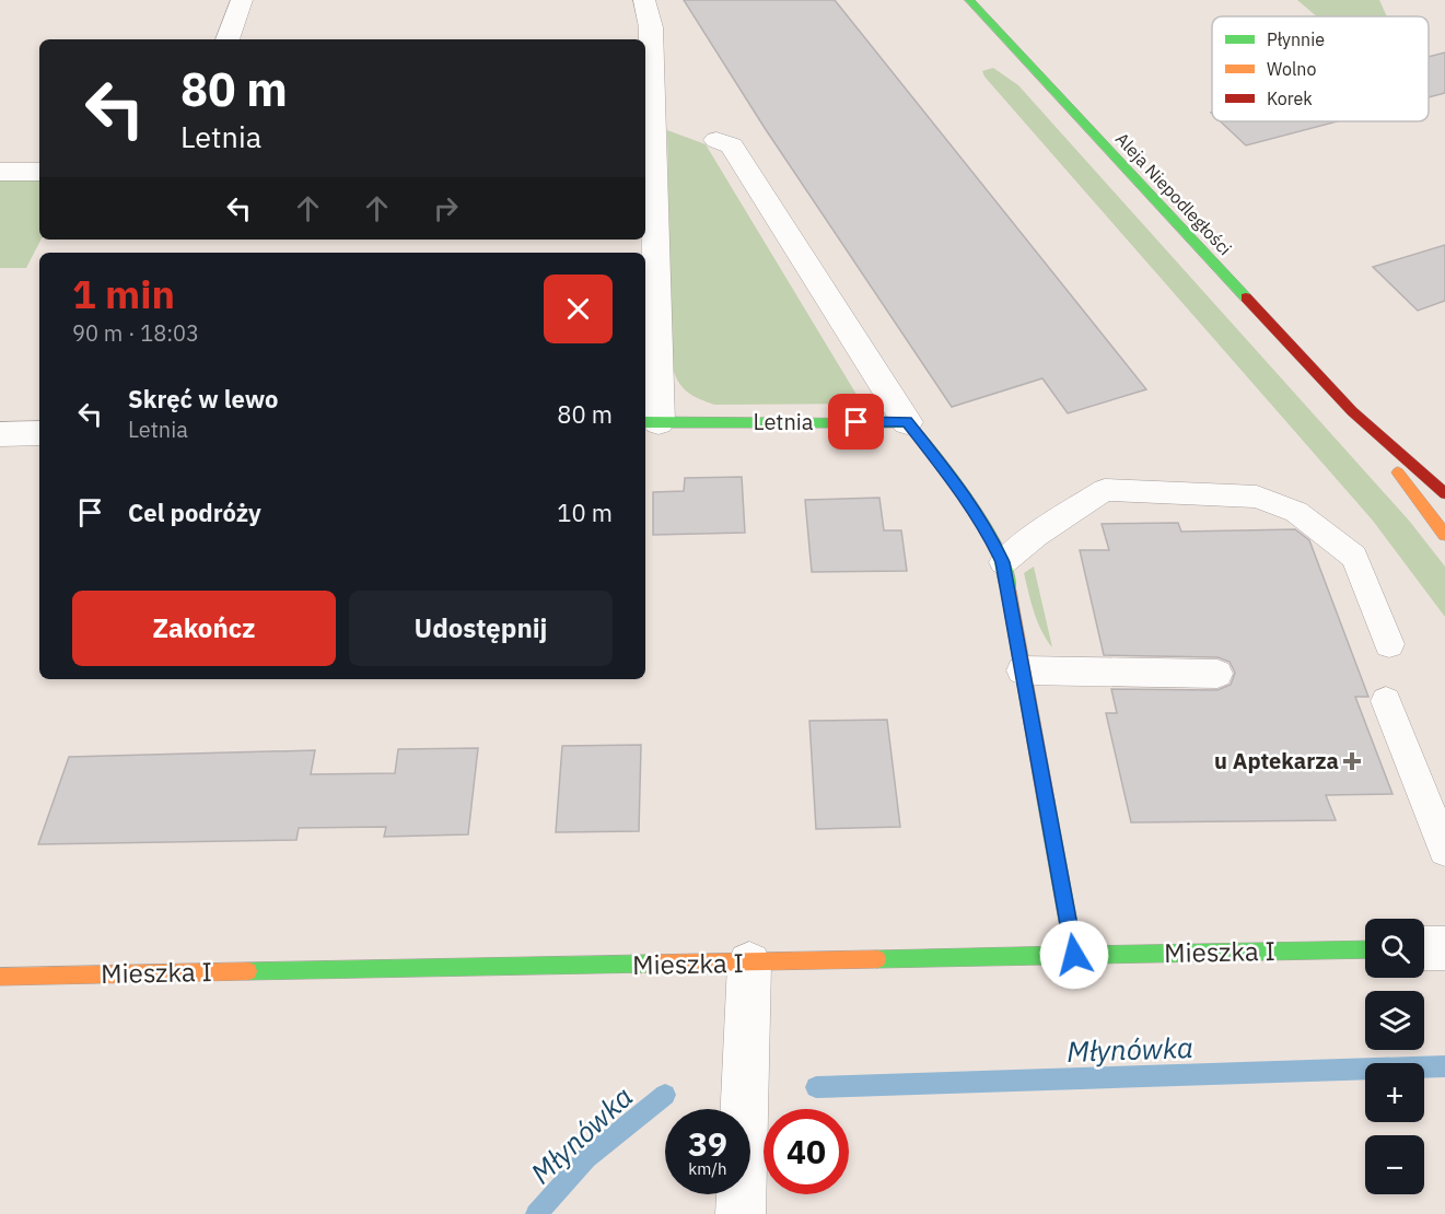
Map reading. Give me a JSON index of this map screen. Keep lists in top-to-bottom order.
{
  "streets": {
    "street": ["Aleja Niepodległości", "Letnia", "Mieszka I"]
  },
  "water": ["Młynówka"],
  "places": {
    "health": ["u Aptekarza"]
  },
  "legend": ["Płynnie", "Wolno", "Korek"],
  "page": {
    "turn": ["80 m", "Letnia"],
    "heading": ["1 min", "90 m · 18:03"],
    "list": [
      {
        "name": "Skręć w lewo",
        "note": "Letnia",
        "value": "80 m"
      },
      {
        "name": "Cel podróży",
        "value": "10 m"
      }
    ],
    "buttons": ["Zakończ", "Udostępnij"],
    "map_buttons": ["+", "−"],
    "speed": "39 km/h",
    "limit": "40"
  }
}
